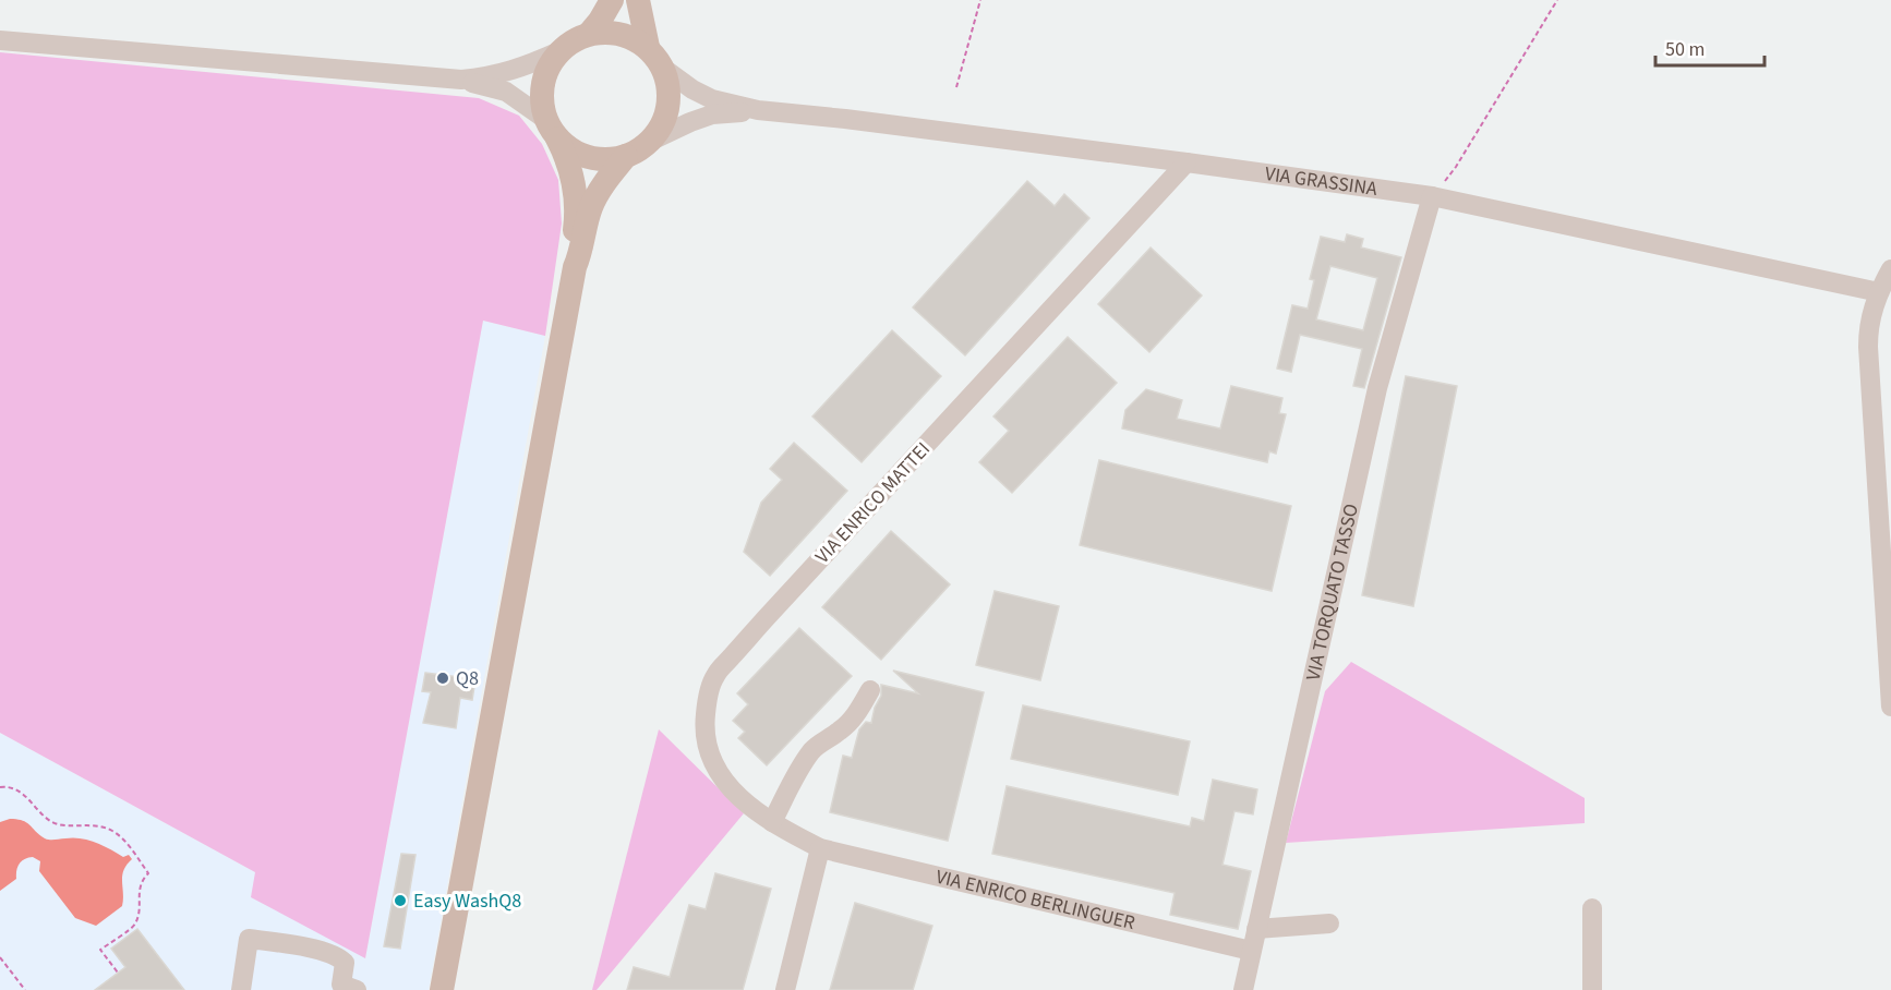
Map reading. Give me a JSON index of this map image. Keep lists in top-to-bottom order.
{
  "streets": {
    "street": [
      "VIA GRASSINA",
      "VIA ENRICO MATTEI",
      "VIA TORQUATO TASSO",
      "VIA ENRICO BERLINGUER"
    ]
  },
  "crossings": [
    ["VIA GRASSINA", "VIA ENRICO MATTEI"],
    ["VIA GRASSINA", "VIA TORQUATO TASSO"],
    ["VIA ENRICO MATTEI", "VIA ENRICO BERLINGUER"],
    ["VIA TORQUATO TASSO", "VIA ENRICO BERLINGUER"]
  ],
  "places": ["Q8", "Easy WashQ8"],
  "scale_bar": "50 m"
}
